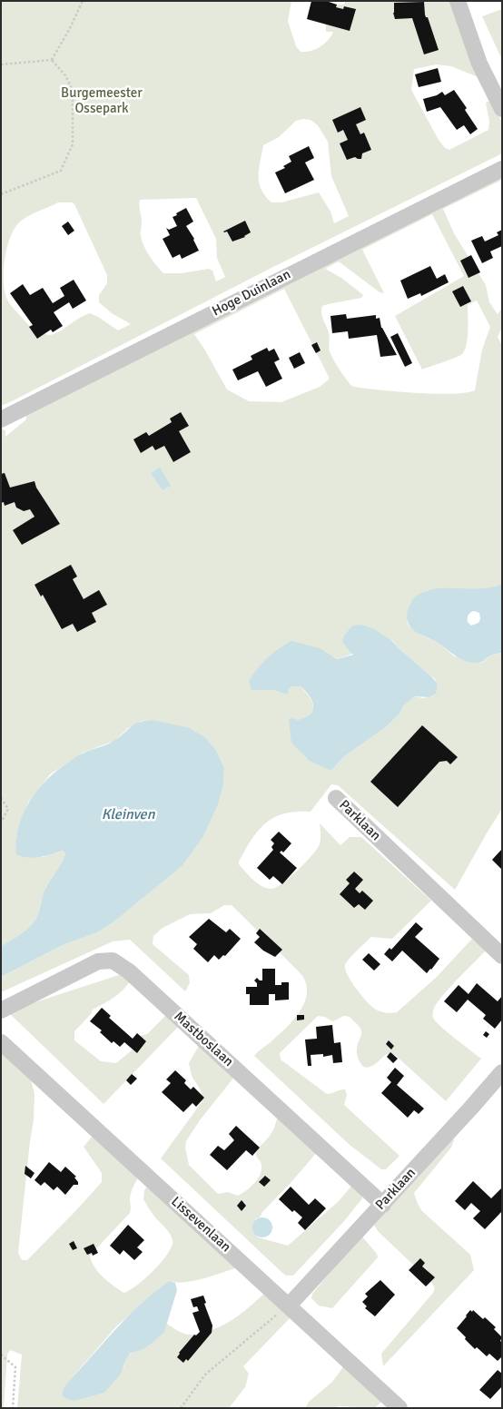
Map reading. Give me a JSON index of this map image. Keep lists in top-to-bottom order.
{
  "streets": {
    "street": [
      "Hoge Duinlaan",
      "Parklaan",
      "Mastboslaan",
      "Lissevenlaan"
    ]
  },
  "crossings": [
    ["Parklaan", "Mastboslaan"],
    ["Parklaan", "Lissevenlaan"]
  ],
  "water": ["Kleinven"],
  "parks": ["Burgemeester Ossepark"]
}
